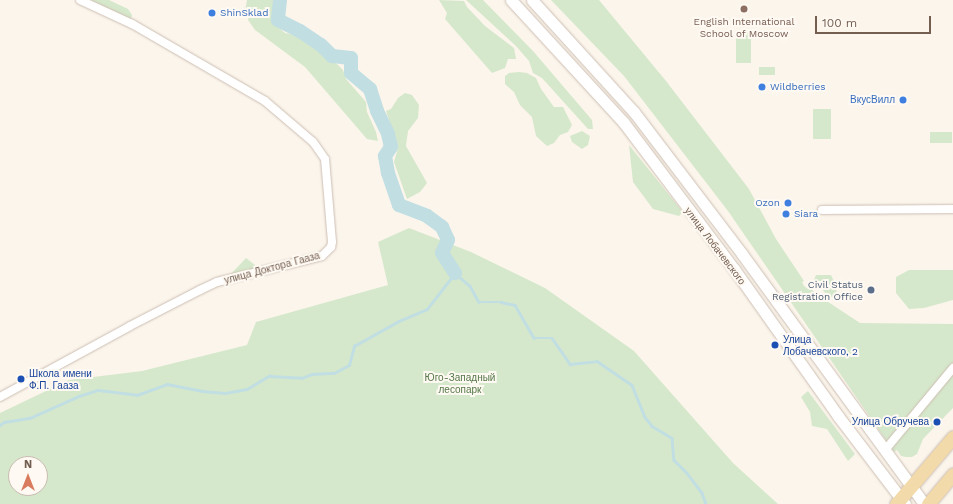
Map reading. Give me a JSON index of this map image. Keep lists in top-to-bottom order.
{
  "streets": {
    "main road": ["улица Лобачевского"],
    "street": ["улица Доктора Гааза"]
  },
  "parks": ["Юго-Западный лесопарк"],
  "places": [
    "English International School of Moscow",
    "ShinSklad",
    "Wildberries",
    "ВкусВилл",
    "Ozon",
    "Siara",
    "Civil Status Registration Office",
    "Улица Лобачевского, 2",
    "Школа имени Ф.П. Гааза",
    "Улица Обручева"
  ],
  "scale_bar": "100 m",
  "north": "top"
}
